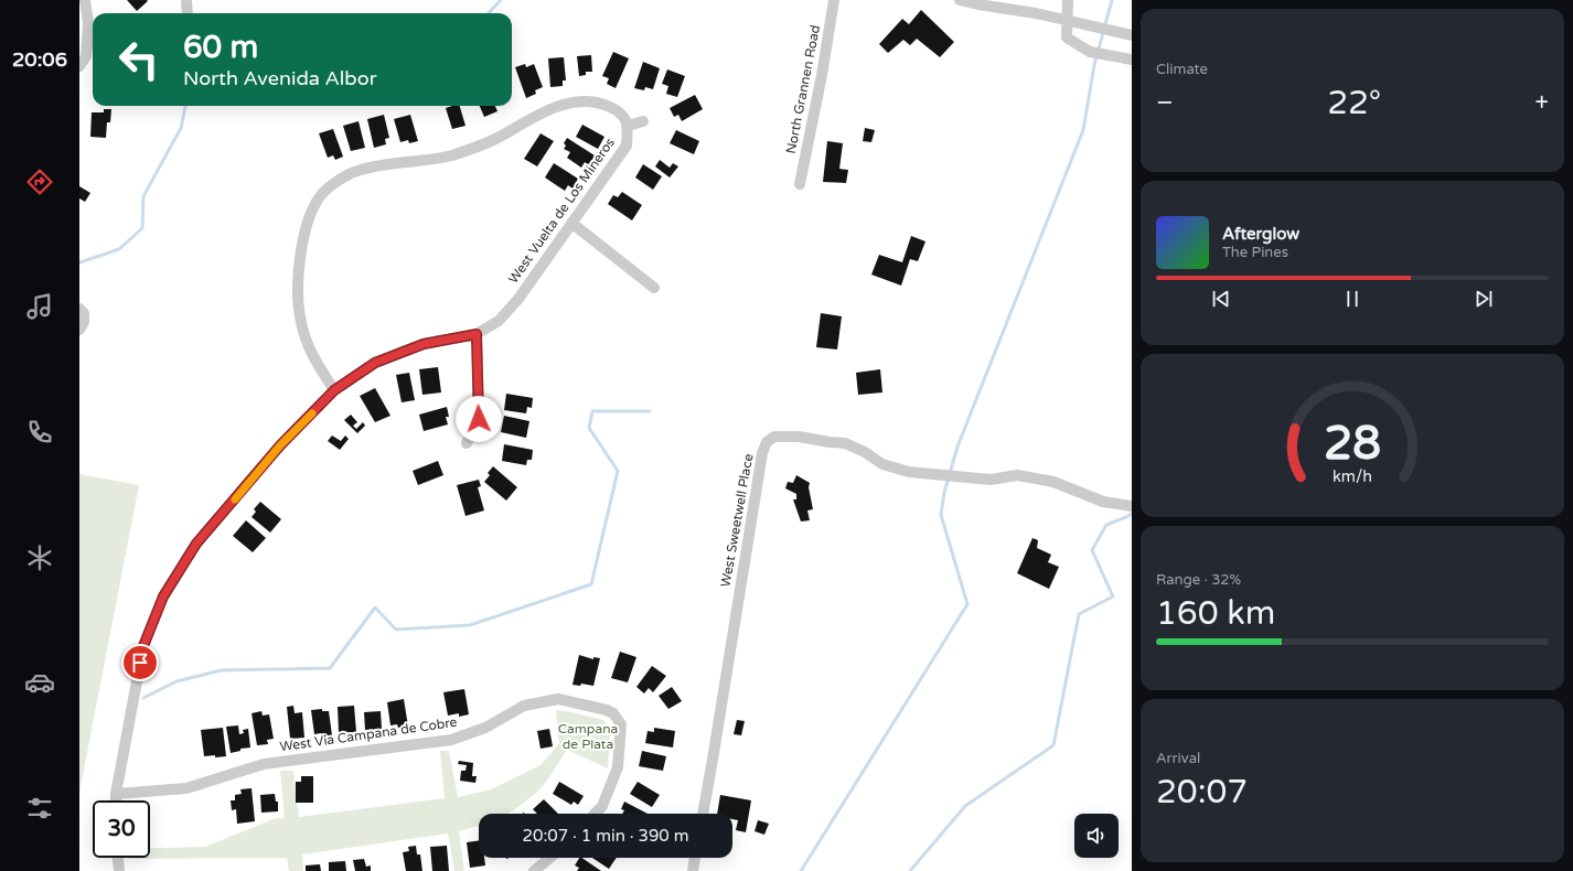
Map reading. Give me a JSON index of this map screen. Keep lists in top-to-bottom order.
{
  "streets": {
    "street": [
      "North Grannen Road",
      "West Vuelta de Los Mineros",
      "West Sweetwell Place",
      "West Via Campana de Cobre"
    ]
  },
  "parks": ["Campana de Plata"],
  "page": {
    "tabs": "20:06",
    "tile": [
      "Climate",
      ["Range · 32%", "160 km"],
      ["Arrival", "20:07"]
    ],
    "turn": ["60 m", "North Avenida Albor"],
    "heat": ["−", "22°", "+"],
    "song": ["Afterglow", "The Pines"],
    "limit": "30",
    "trip": "20:07 · 1 min · 390 m",
    "gauge": ["28", "km/h"]
  }
}
